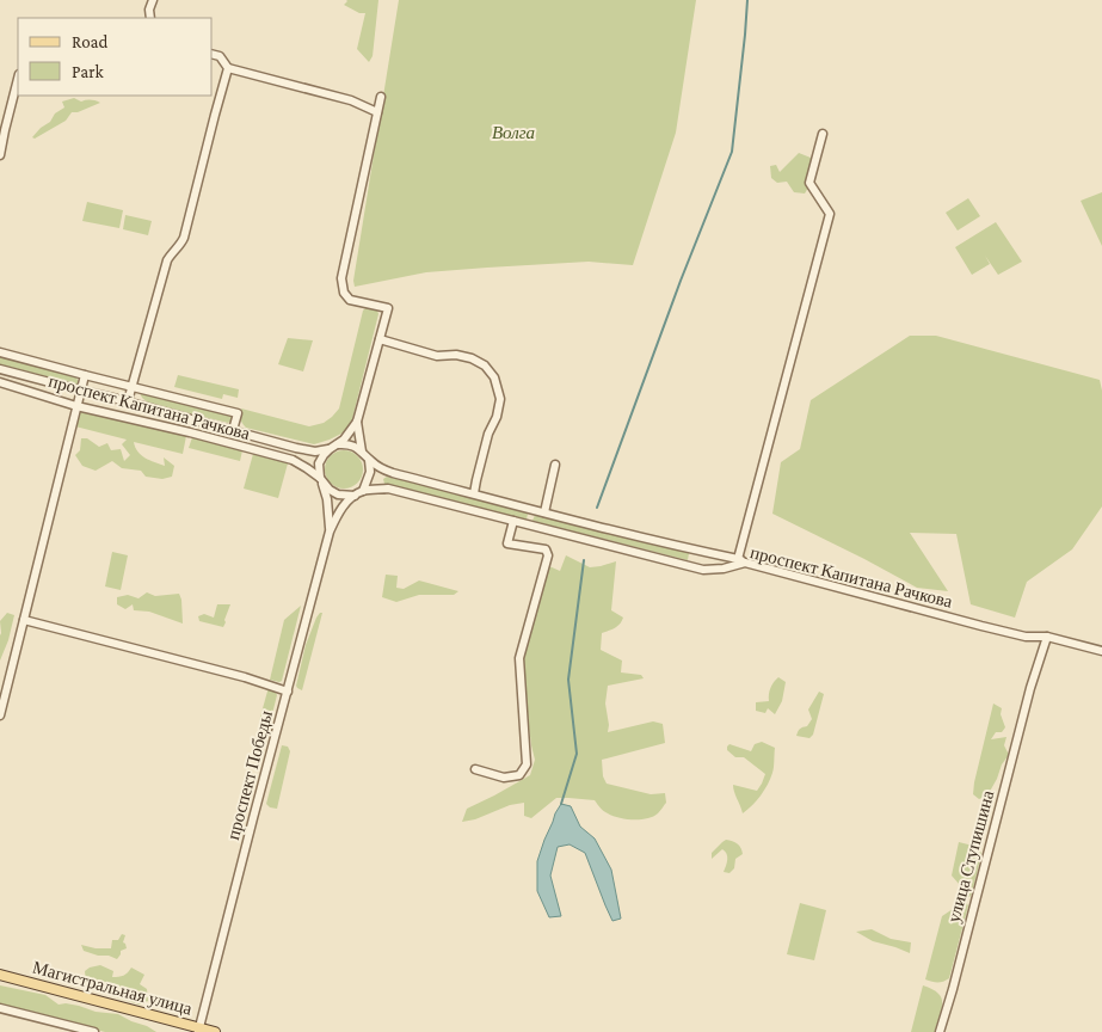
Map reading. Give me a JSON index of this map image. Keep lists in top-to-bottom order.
{
  "streets": {
    "main road": ["Магистральная улица"],
    "street": ["проспект Капитана Рачкова", "проспект Победы", "улица Ступишина"]
  },
  "crossings": [
    ["проспект Капитана Рачкова", "улица Ступишина"],
    ["проспект Победы", "Магистральная улица"]
  ],
  "parks": ["Волга"],
  "legend": ["Road", "Park"]
}
